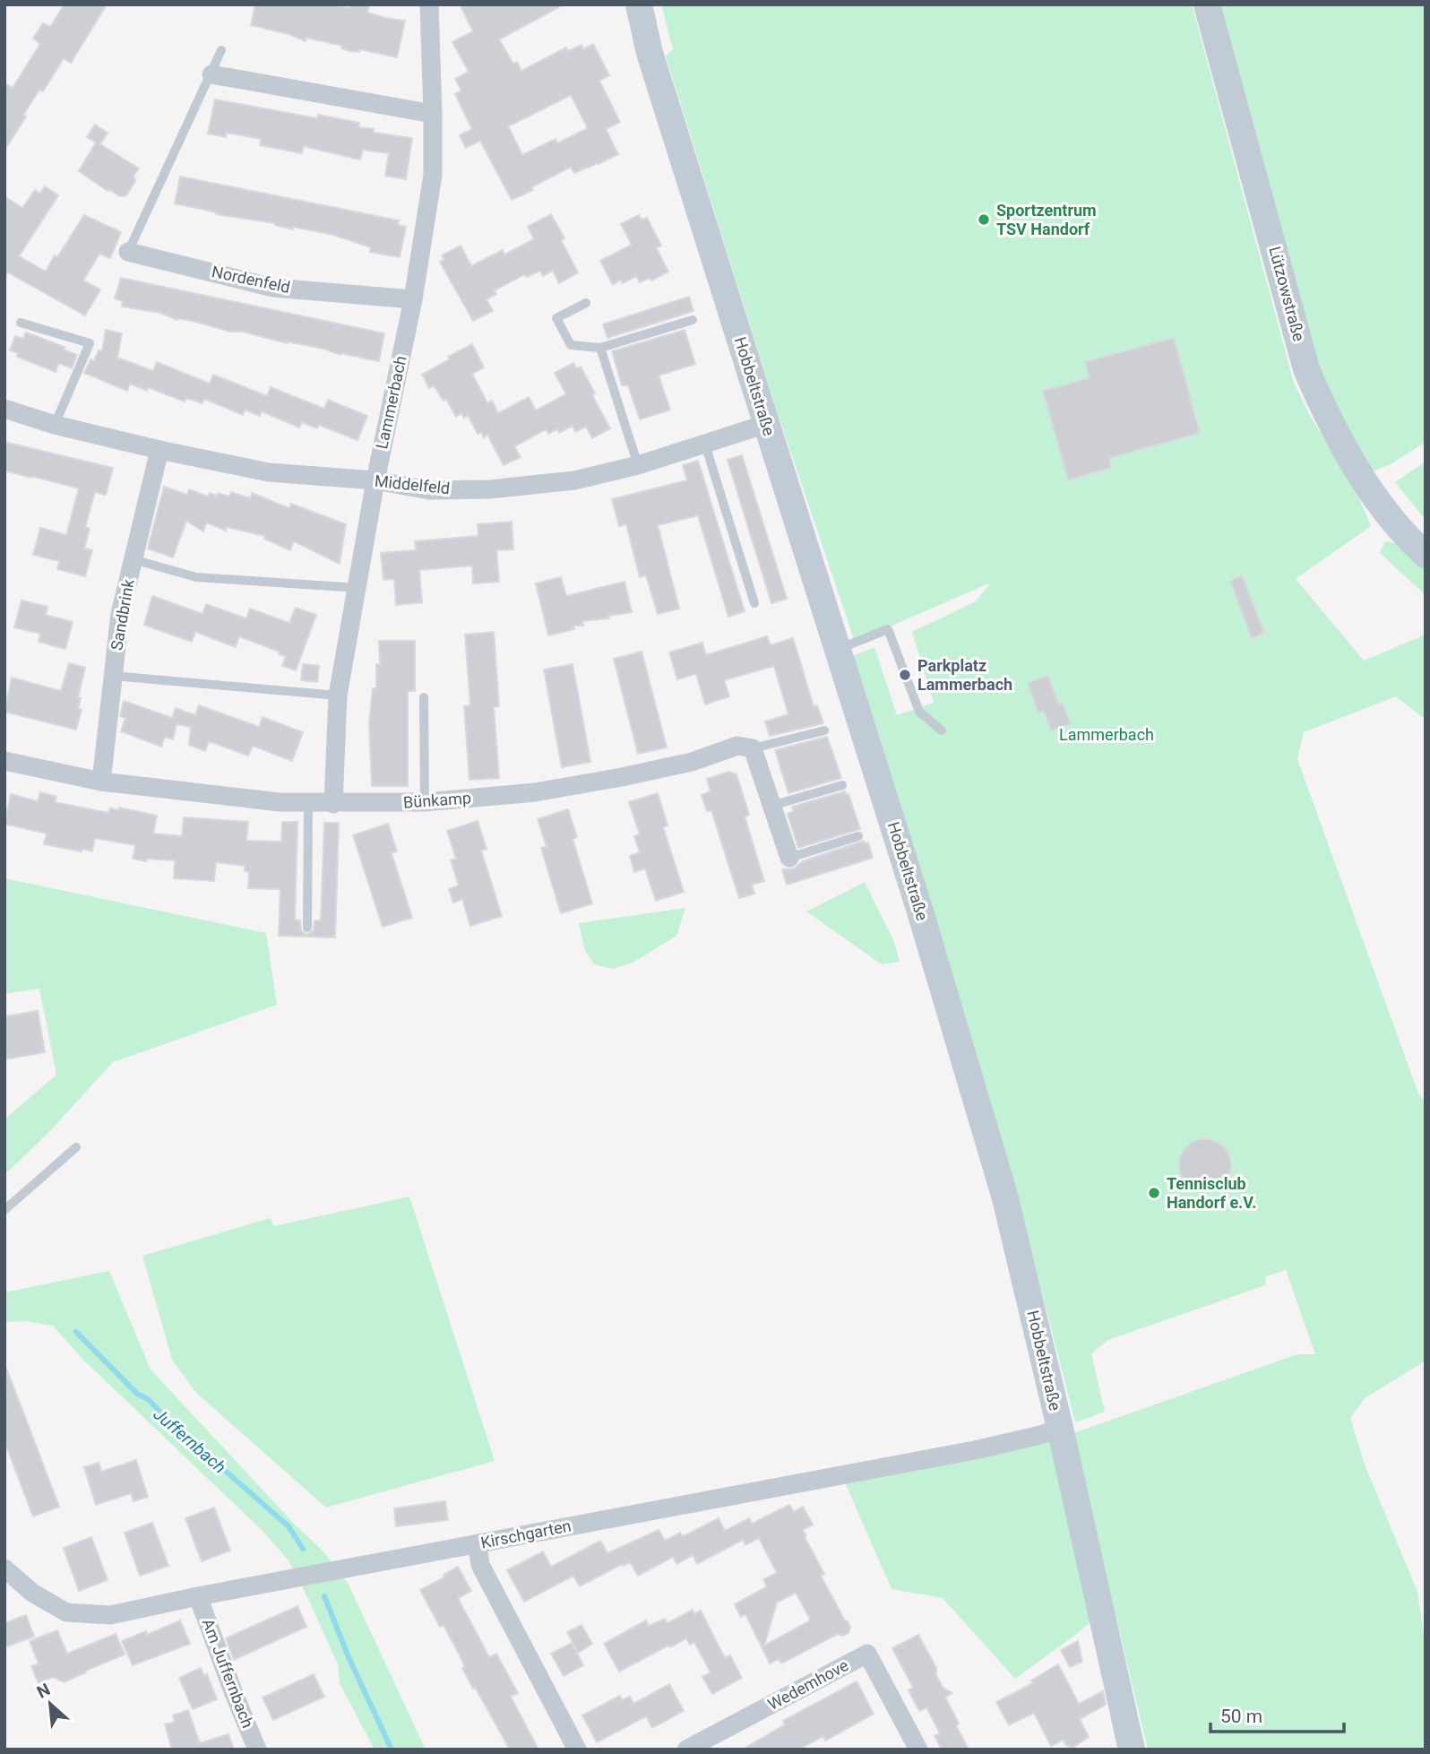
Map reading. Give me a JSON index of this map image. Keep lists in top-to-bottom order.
{
  "streets": {
    "street": [
      "Nordenfeld",
      "Lützowstraße",
      "Hobbeltstraße",
      "Lammerbach",
      "Middelfeld",
      "Sandbrink",
      "Bünkamp",
      "Kirschgarten",
      "Am Juffernbach",
      "Wedemhove"
    ]
  },
  "crossings": [
    ["Nordenfeld", "Lammerbach"],
    ["Hobbeltstraße", "Middelfeld"],
    ["Hobbeltstraße", "Kirschgarten"],
    ["Lammerbach", "Middelfeld"],
    ["Lammerbach", "Bünkamp"],
    ["Middelfeld", "Sandbrink"],
    ["Sandbrink", "Bünkamp"],
    ["Kirschgarten", "Am Juffernbach"]
  ],
  "water": ["Juffernbach"],
  "parks": ["Lammerbach"],
  "places": ["Sportzentrum TSV Handorf", "Parkplatz Lammerbach", "Tennisclub Handorf e.V."],
  "scale_bar": "50 m",
  "north": "top left"
}
